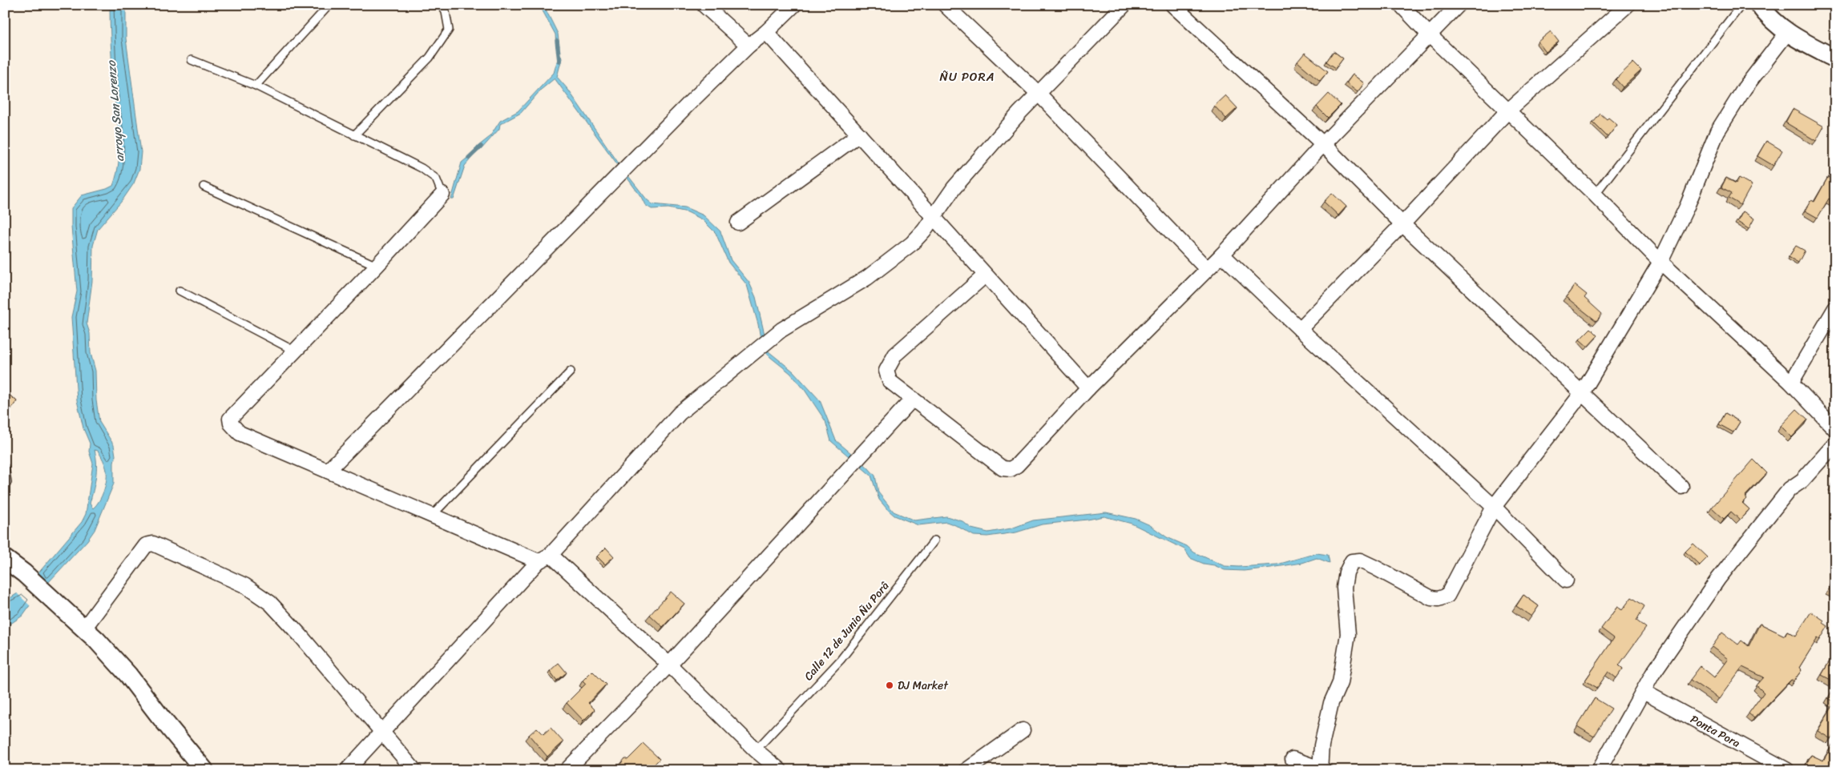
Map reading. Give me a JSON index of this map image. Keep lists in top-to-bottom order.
{
  "streets": {
    "street": ["Ponta Pora"],
    "lane": ["Calle 12 de Junio Ñu Porâ"]
  },
  "districts": ["ÑU PORA"],
  "water": ["arroyo San Lorenzo"],
  "places": ["DJ Market"]
}
